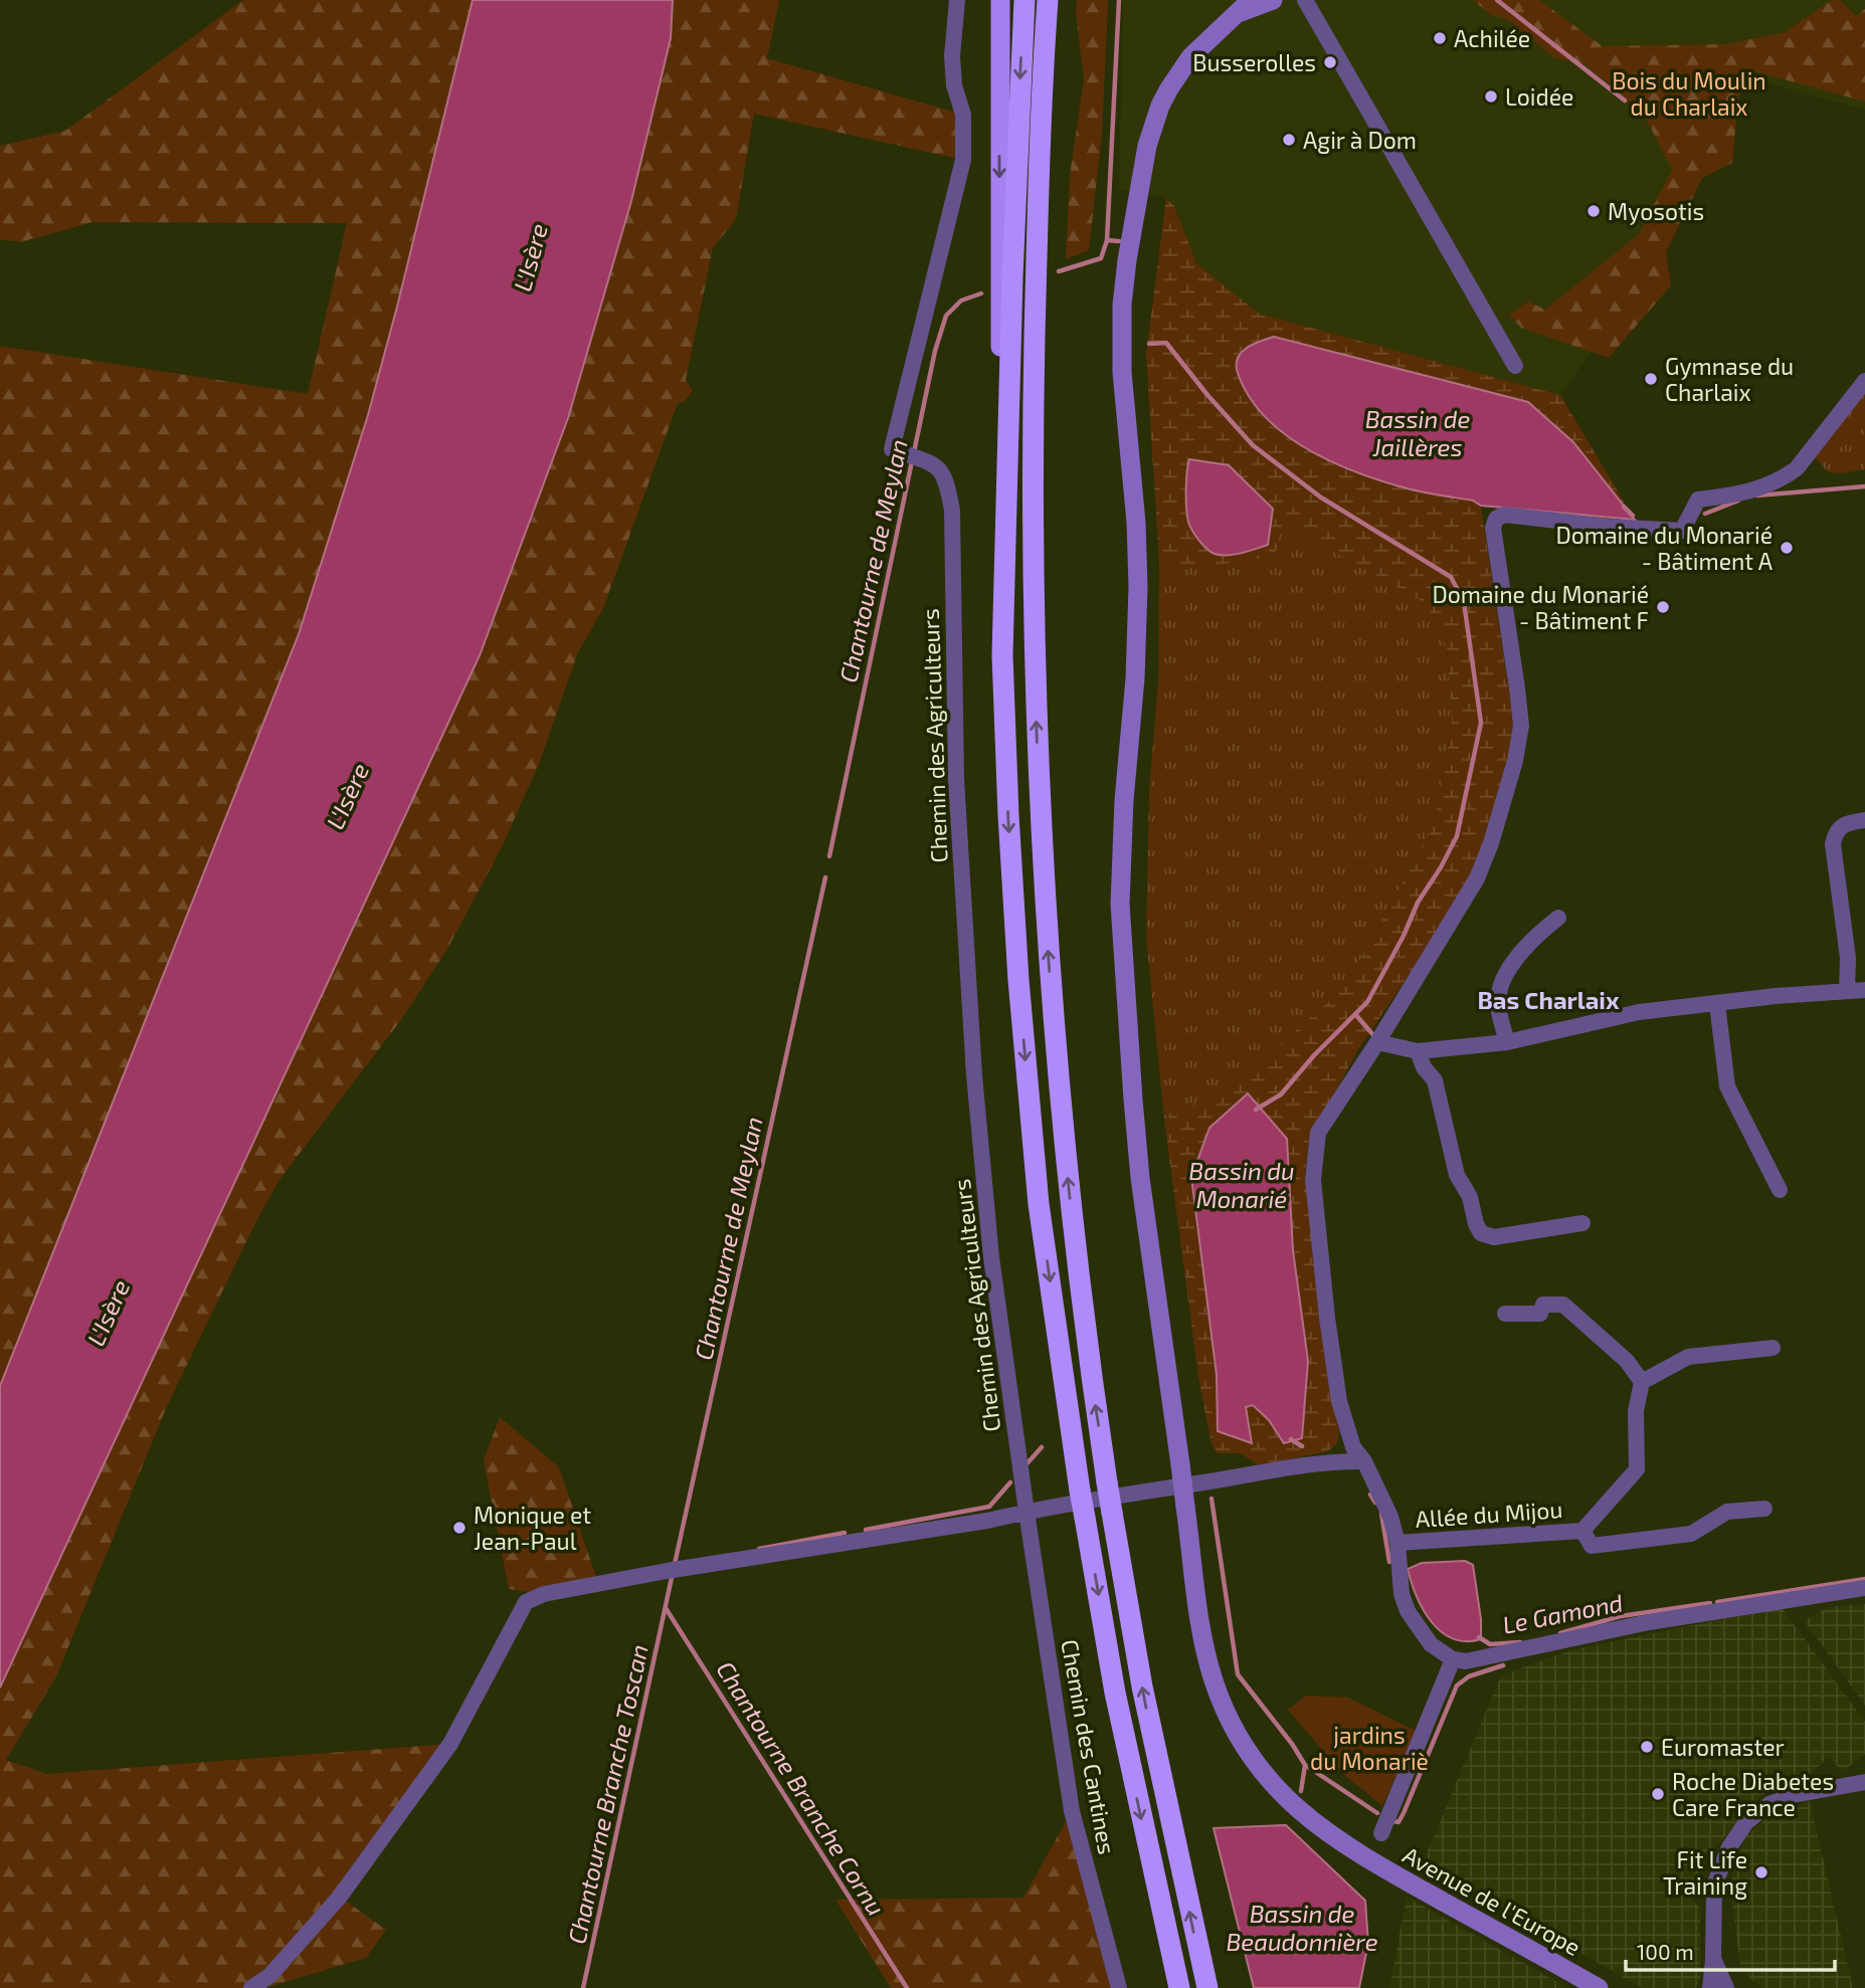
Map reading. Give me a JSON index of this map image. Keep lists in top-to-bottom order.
{
  "streets": {
    "main road": ["Avenue de l'Europe"],
    "street": ["Chemin des Agriculteurs", "Allée du Mijou", "Chemin des Cantines"]
  },
  "crossings": [
    ["Chemin des Agriculteurs", "Chemin des Cantines"]
  ],
  "districts": ["Bas Charlaix"],
  "water": [
    "L'Isère",
    "Bassin de Jaillères",
    "Chantourne de Meylan",
    "Bassin du Monarié",
    "Le Gamond",
    "Chantourne Branche Cornu",
    "Chantourne Branche Toscan",
    "Bassin de Beaudonnière"
  ],
  "parks": ["Bois du Moulin du Charlaix", "jardins du Monariè"],
  "places": [
    "Achilée",
    "Busserolles",
    "Loidée",
    "Agir à Dom",
    "Myosotis",
    "Gymnase du Charlaix",
    "Domaine du Monarié - Bâtiment A",
    "Domaine du Monarié - Bâtiment F",
    "Monique et Jean-Paul",
    "Euromaster",
    "Roche Diabetes Care France",
    "Fit Life Training"
  ],
  "scale_bar": "100 m"
}
